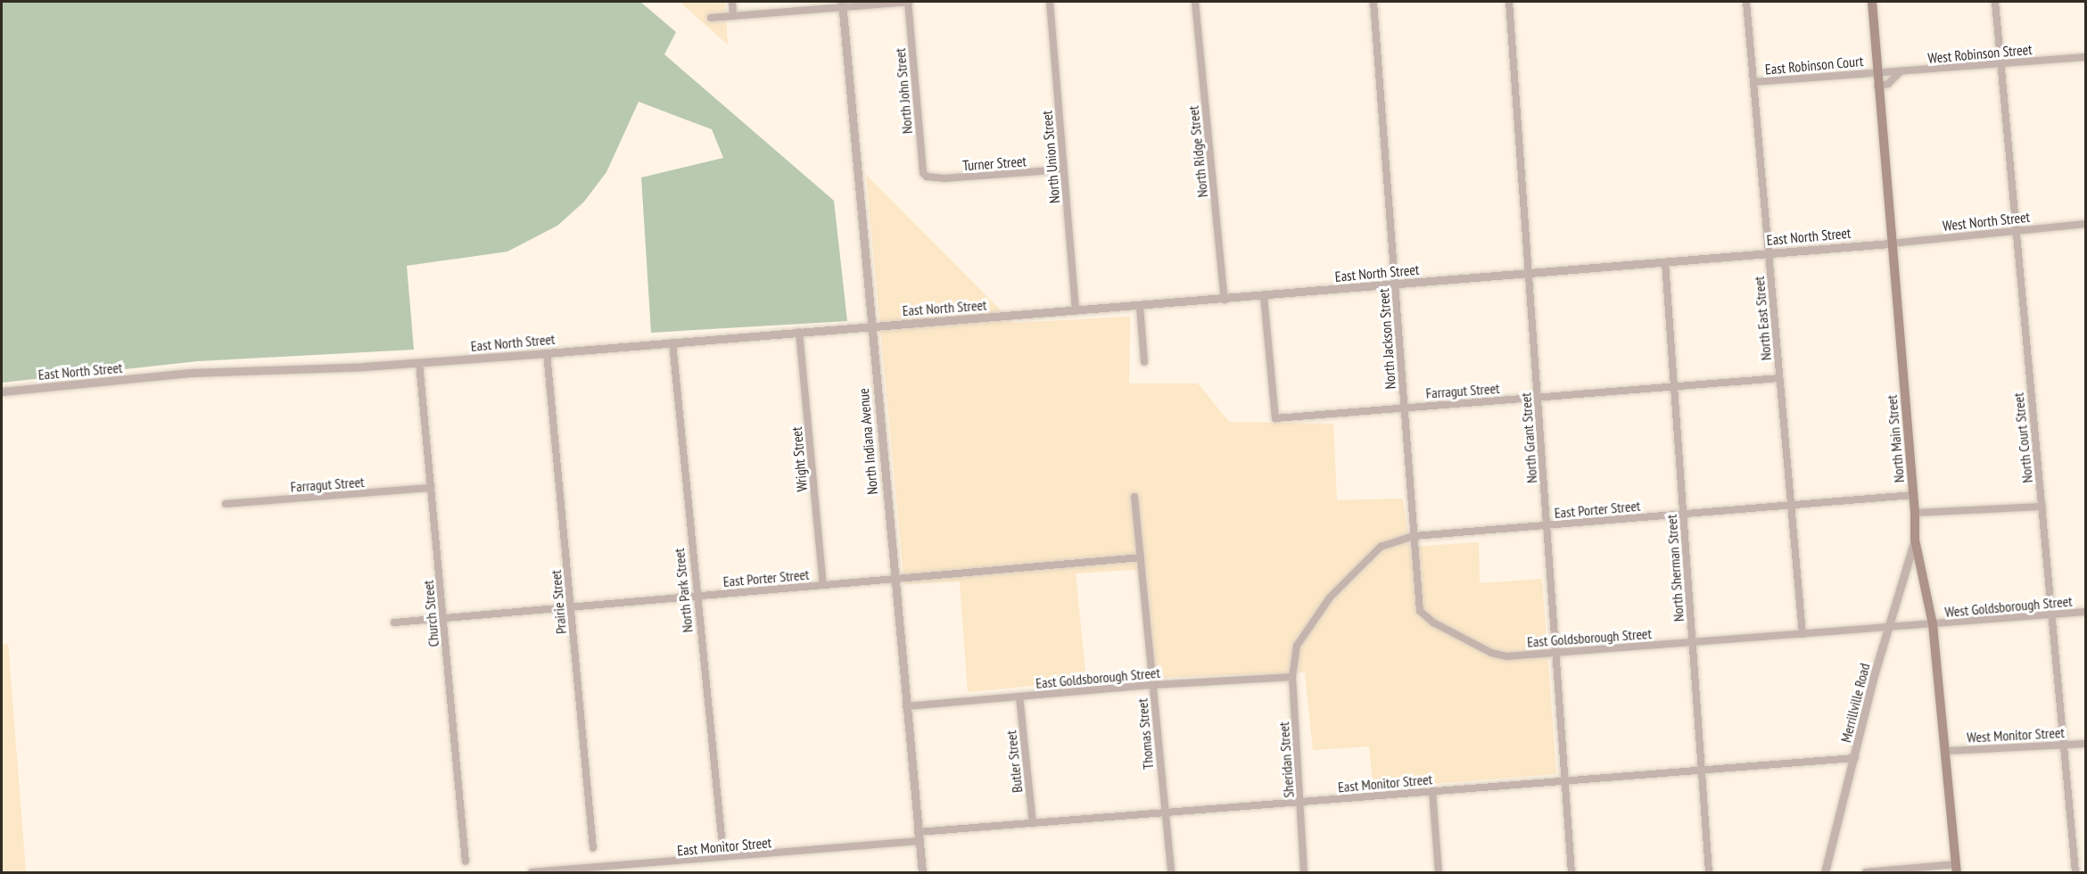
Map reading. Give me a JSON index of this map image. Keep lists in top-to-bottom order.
{
  "streets": {
    "main road": ["North Main Street"],
    "street": [
      "West Robinson Street",
      "East Robinson Court",
      "North John Street",
      "North Ridge Street",
      "North Union Street",
      "Turner Street",
      "West North Street",
      "East North Street",
      "North East Street",
      "North Jackson Street",
      "Farragut Street",
      "North Grant Street",
      "North Court Street",
      "North Indiana Avenue",
      "Wright Street",
      "East Porter Street",
      "North Sherman Street",
      "North Park Street",
      "Prairie Street",
      "West Goldsborough Street",
      "Church Street",
      "East Goldsborough Street",
      "Merrillville Road",
      "Thomas Street",
      "West Monitor Street",
      "Sheridan Street",
      "Butler Street",
      "East Monitor Street"
    ]
  },
  "crossings": [
    ["West Robinson Street", "East Robinson Court"],
    ["West Robinson Street", "North Court Street"],
    ["West Robinson Street", "North Main Street"],
    ["East Robinson Court", "North East Street"],
    ["East Robinson Court", "North Main Street"],
    ["North John Street", "Turner Street"],
    ["North Ridge Street", "East North Street"],
    ["North Union Street", "Turner Street"],
    ["North Union Street", "East North Street"],
    ["West North Street", "East North Street"],
    ["West North Street", "North Court Street"],
    ["West North Street", "North Main Street"],
    ["East North Street", "North East Street"],
    ["East North Street", "North Jackson Street"],
    ["East North Street", "Farragut Street"],
    ["East North Street", "North Grant Street"],
    ["East North Street", "North Main Street"],
    ["East North Street", "North Indiana Avenue"],
    ["East North Street", "Wright Street"],
    ["East North Street", "North Sherman Street"],
    ["East North Street", "North Park Street"],
    ["East North Street", "Prairie Street"],
    ["East North Street", "Church Street"],
    ["North East Street", "Farragut Street"],
    ["North East Street", "East Porter Street"],
    ["North East Street", "East Goldsborough Street"],
    ["North Jackson Street", "Farragut Street"],
    ["North Jackson Street", "East Porter Street"],
    ["North Jackson Street", "East Goldsborough Street"],
    ["Farragut Street", "North Grant Street"],
    ["Farragut Street", "North Sherman Street"],
    ["Farragut Street", "Church Street"],
    ["North Grant Street", "East Porter Street"],
    ["North Grant Street", "East Goldsborough Street"],
    ["North Grant Street", "East Monitor Street"],
    ["North Court Street", "West Goldsborough Street"],
    ["North Court Street", "West Monitor Street"],
    ["North Main Street", "East Porter Street"],
    ["North Main Street", "West Goldsborough Street"],
    ["North Main Street", "East Goldsborough Street"],
    ["North Main Street", "Merrillville Road"],
    ["North Main Street", "West Monitor Street"],
    ["North Indiana Avenue", "East Porter Street"],
    ["North Indiana Avenue", "East Goldsborough Street"],
    ["North Indiana Avenue", "East Monitor Street"],
    ["Wright Street", "East Porter Street"],
    ["East Porter Street", "North Sherman Street"],
    ["East Porter Street", "North Park Street"],
    ["East Porter Street", "Prairie Street"],
    ["East Porter Street", "Church Street"],
    ["East Porter Street", "Thomas Street"],
    ["East Porter Street", "Sheridan Street"],
    ["North Sherman Street", "East Goldsborough Street"],
    ["North Sherman Street", "East Monitor Street"],
    ["West Goldsborough Street", "East Goldsborough Street"],
    ["East Goldsborough Street", "Merrillville Road"],
    ["East Goldsborough Street", "Thomas Street"],
    ["East Goldsborough Street", "Sheridan Street"],
    ["East Goldsborough Street", "Butler Street"],
    ["Merrillville Road", "East Monitor Street"],
    ["Thomas Street", "East Monitor Street"],
    ["Sheridan Street", "East Monitor Street"],
    ["Butler Street", "East Monitor Street"]
  ]
}
